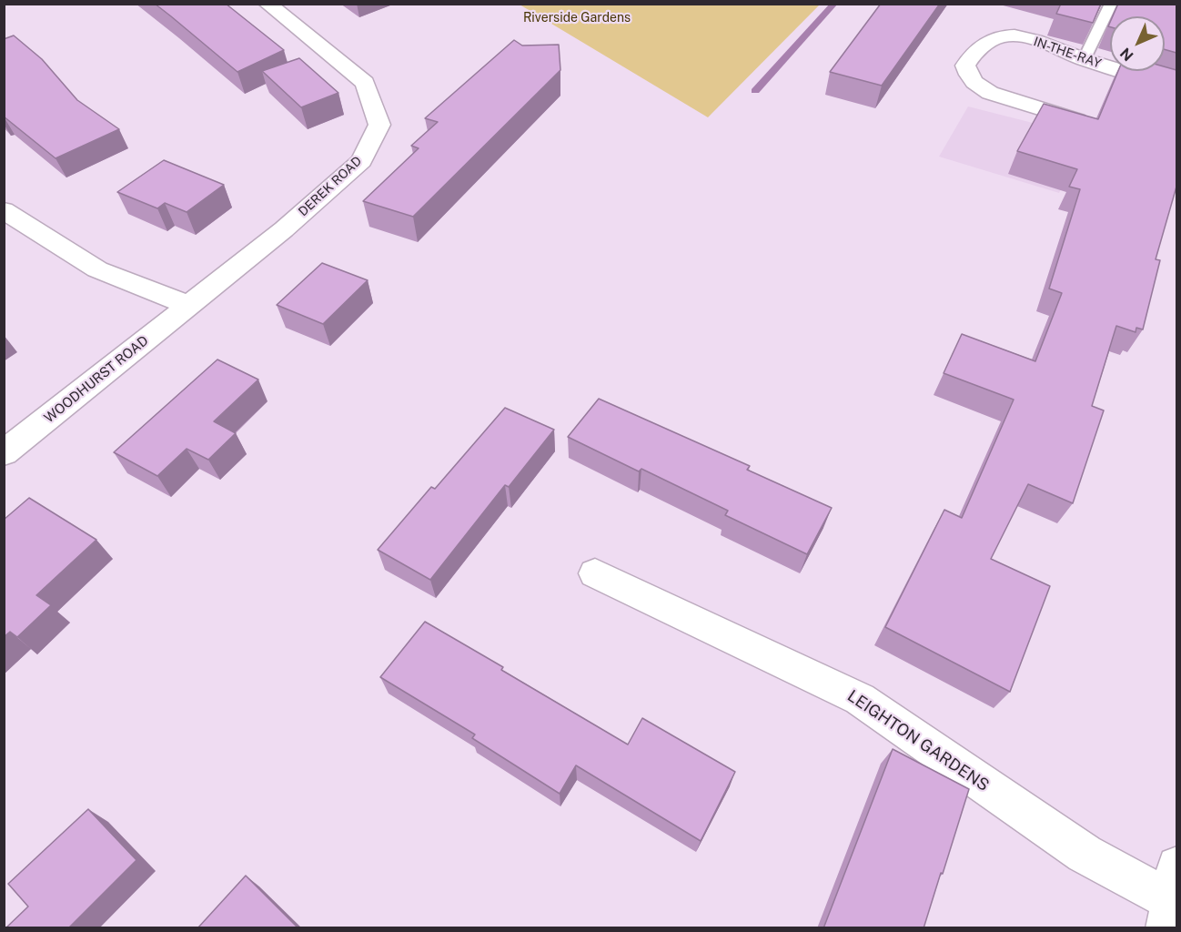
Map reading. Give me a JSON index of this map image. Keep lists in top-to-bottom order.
{
  "streets": {
    "street": [
      "IN-THE-RAY",
      "DEREK ROAD",
      "WOODHURST ROAD",
      "LEIGHTON GARDENS"
    ]
  },
  "crossings": [
    ["DEREK ROAD", "WOODHURST ROAD"]
  ],
  "parks": ["Riverside Gardens"],
  "north": "bottom left"
}
